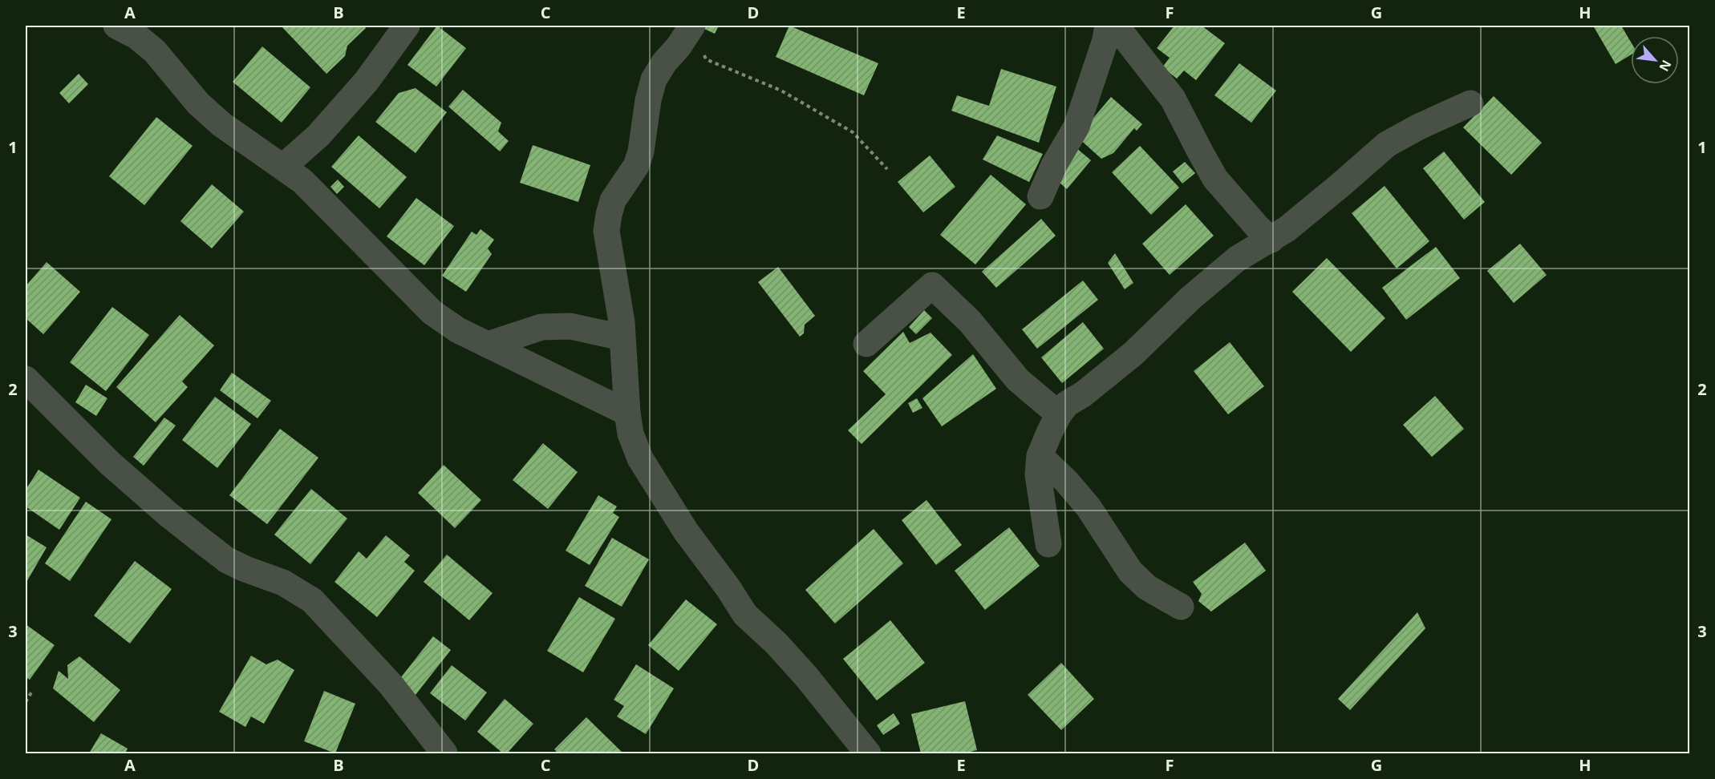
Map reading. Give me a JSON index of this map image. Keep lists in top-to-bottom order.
{
  "north": "bottom right",
  "grid": {
    "columns": [
      "A",
      "B",
      "C",
      "D",
      "E",
      "F",
      "G",
      "H"
    ],
    "rows": ["1", "2", "3"]
  }
}
